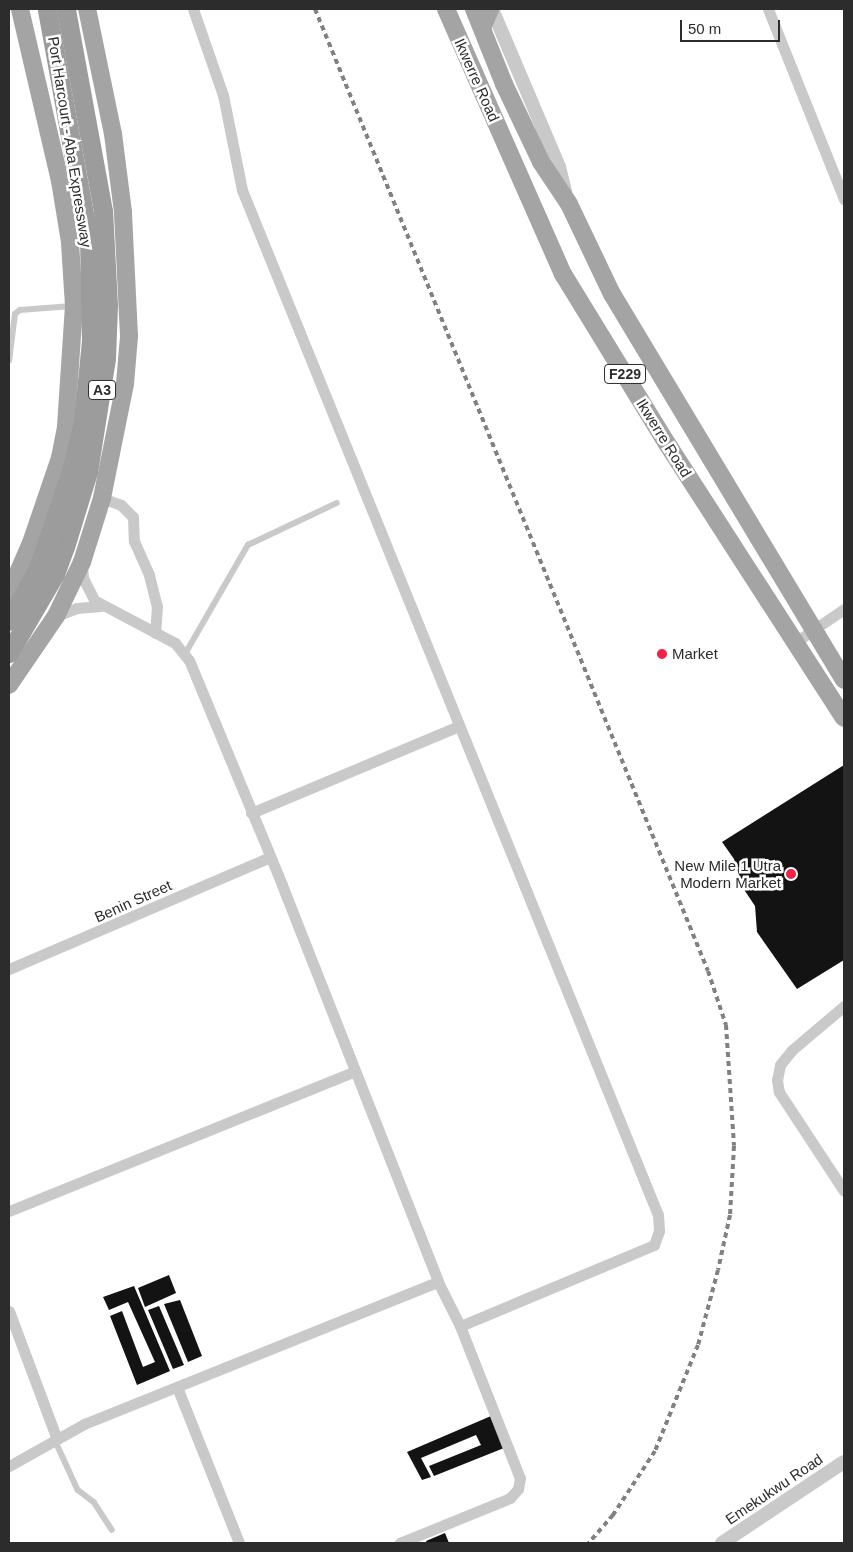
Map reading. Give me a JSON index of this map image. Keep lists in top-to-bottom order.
{
  "streets": {
    "highway": ["Port Harcourt - Aba Expressway", "A3"],
    "main road": ["Ikwerre Road", "F229"],
    "street": ["Benin Street", "Emekukwu Road"]
  },
  "crossings": [
    ["Ikwerre Road", "F229"]
  ],
  "places": ["Market", "New Mile 1 Utra Modern Market"],
  "scale_bar": "50 m"
}
